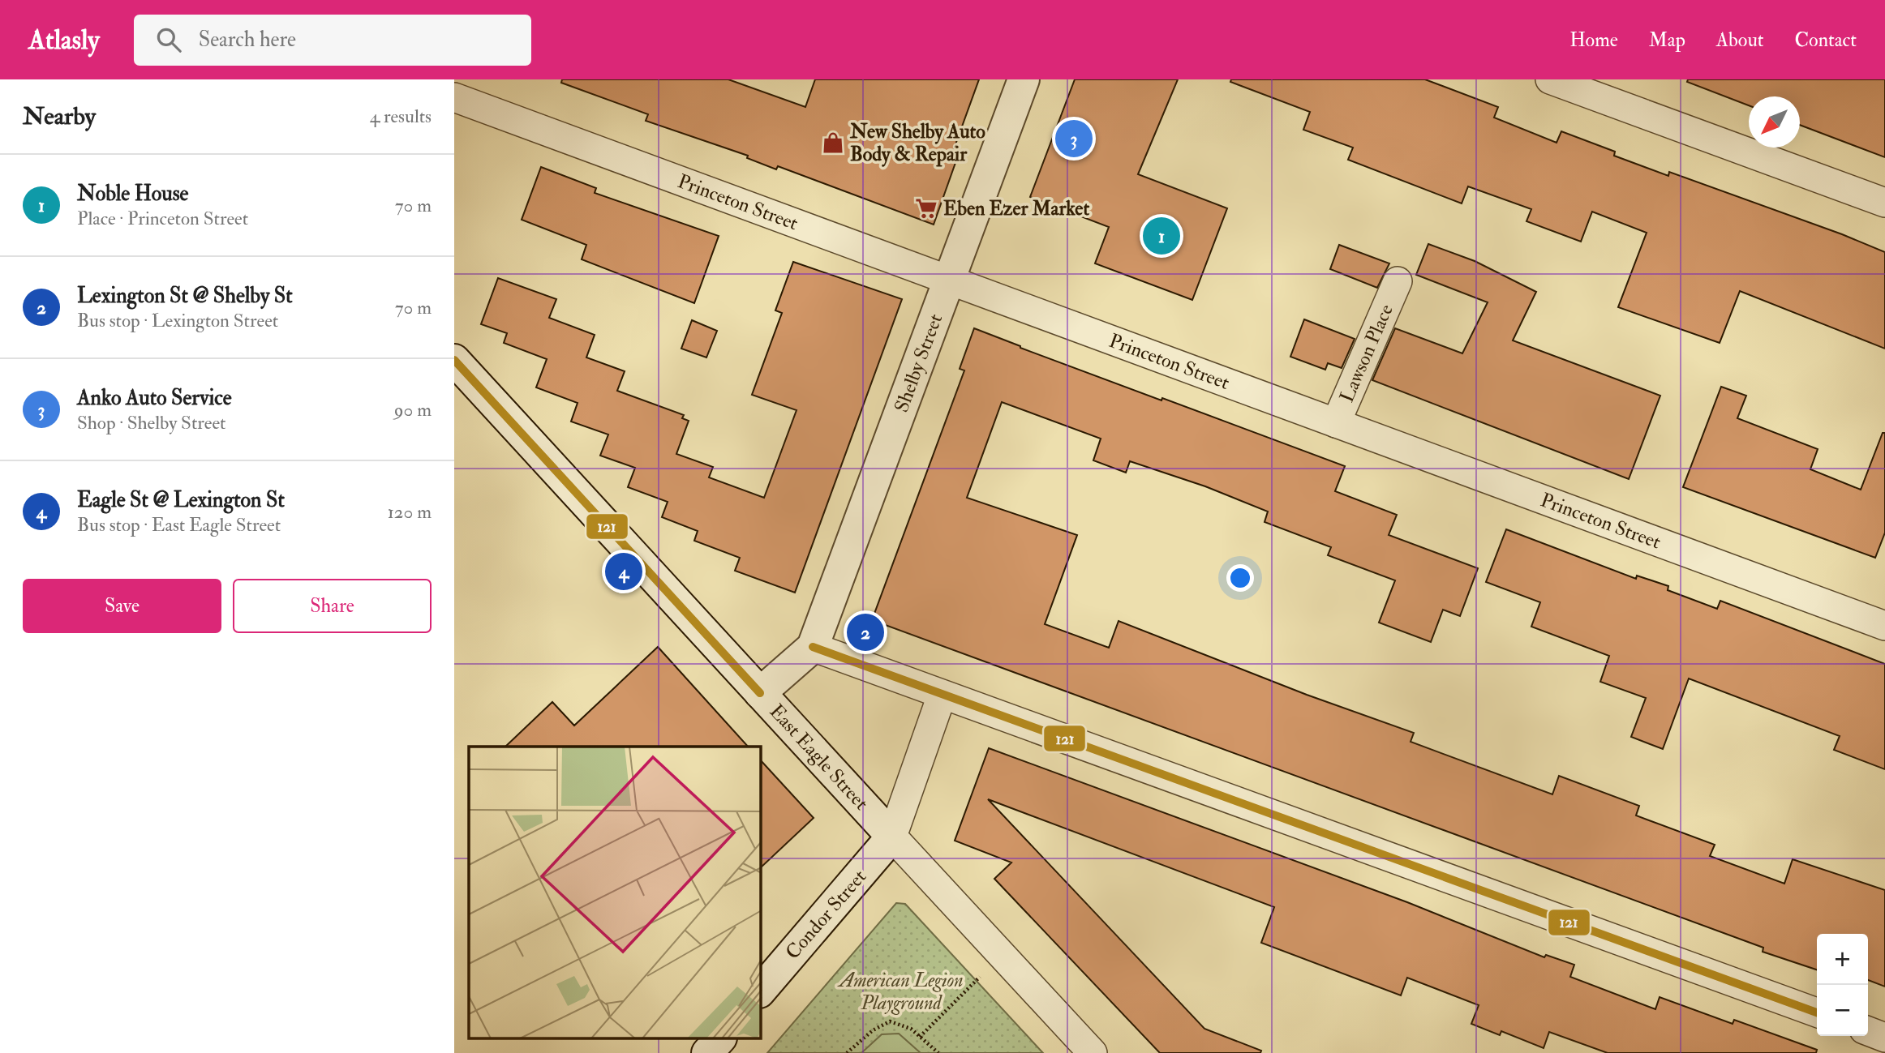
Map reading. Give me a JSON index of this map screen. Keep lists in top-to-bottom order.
{
  "streets": {
    "main road": ["Shelby Street", "East Eagle Street", "Condor Street"],
    "street": ["Princeton Street", "Lawson Place"]
  },
  "crossings": [
    ["Princeton Street", "Lawson Place"],
    ["Princeton Street", "Shelby Street"],
    ["East Eagle Street", "Condor Street"]
  ],
  "parks": ["American Legion Playground"],
  "places": {
    "shop": ["New Shelby Auto Body & Repair"],
    "supermarket": ["Eben Ezer Market"]
  },
  "lines": ["transit line 121"],
  "north": "bottom left",
  "page": {
    "header": "Atlasly",
    "search": "Search here",
    "nav": [
      "Home",
      "Map",
      "About",
      "Contact"
    ],
    "heading": ["Nearby", "4 results"],
    "pins": [
      "3",
      "1",
      "4",
      "2"
    ],
    "list": [
      {
        "mark": "1",
        "name": "Noble House",
        "note": "Place · Princeton Street",
        "value": "70 m"
      },
      {
        "mark": "2",
        "name": "Lexington St @ Shelby St",
        "note": "Bus stop · Lexington Street",
        "value": "70 m"
      },
      {
        "mark": "3",
        "name": "Anko Auto Service",
        "note": "Shop · Shelby Street",
        "value": "90 m"
      },
      {
        "mark": "4",
        "name": "Eagle St @ Lexington St",
        "note": "Bus stop · East Eagle Street",
        "value": "120 m"
      }
    ],
    "buttons": ["Save", "Share"],
    "map_buttons": ["+", "−"]
  }
}
